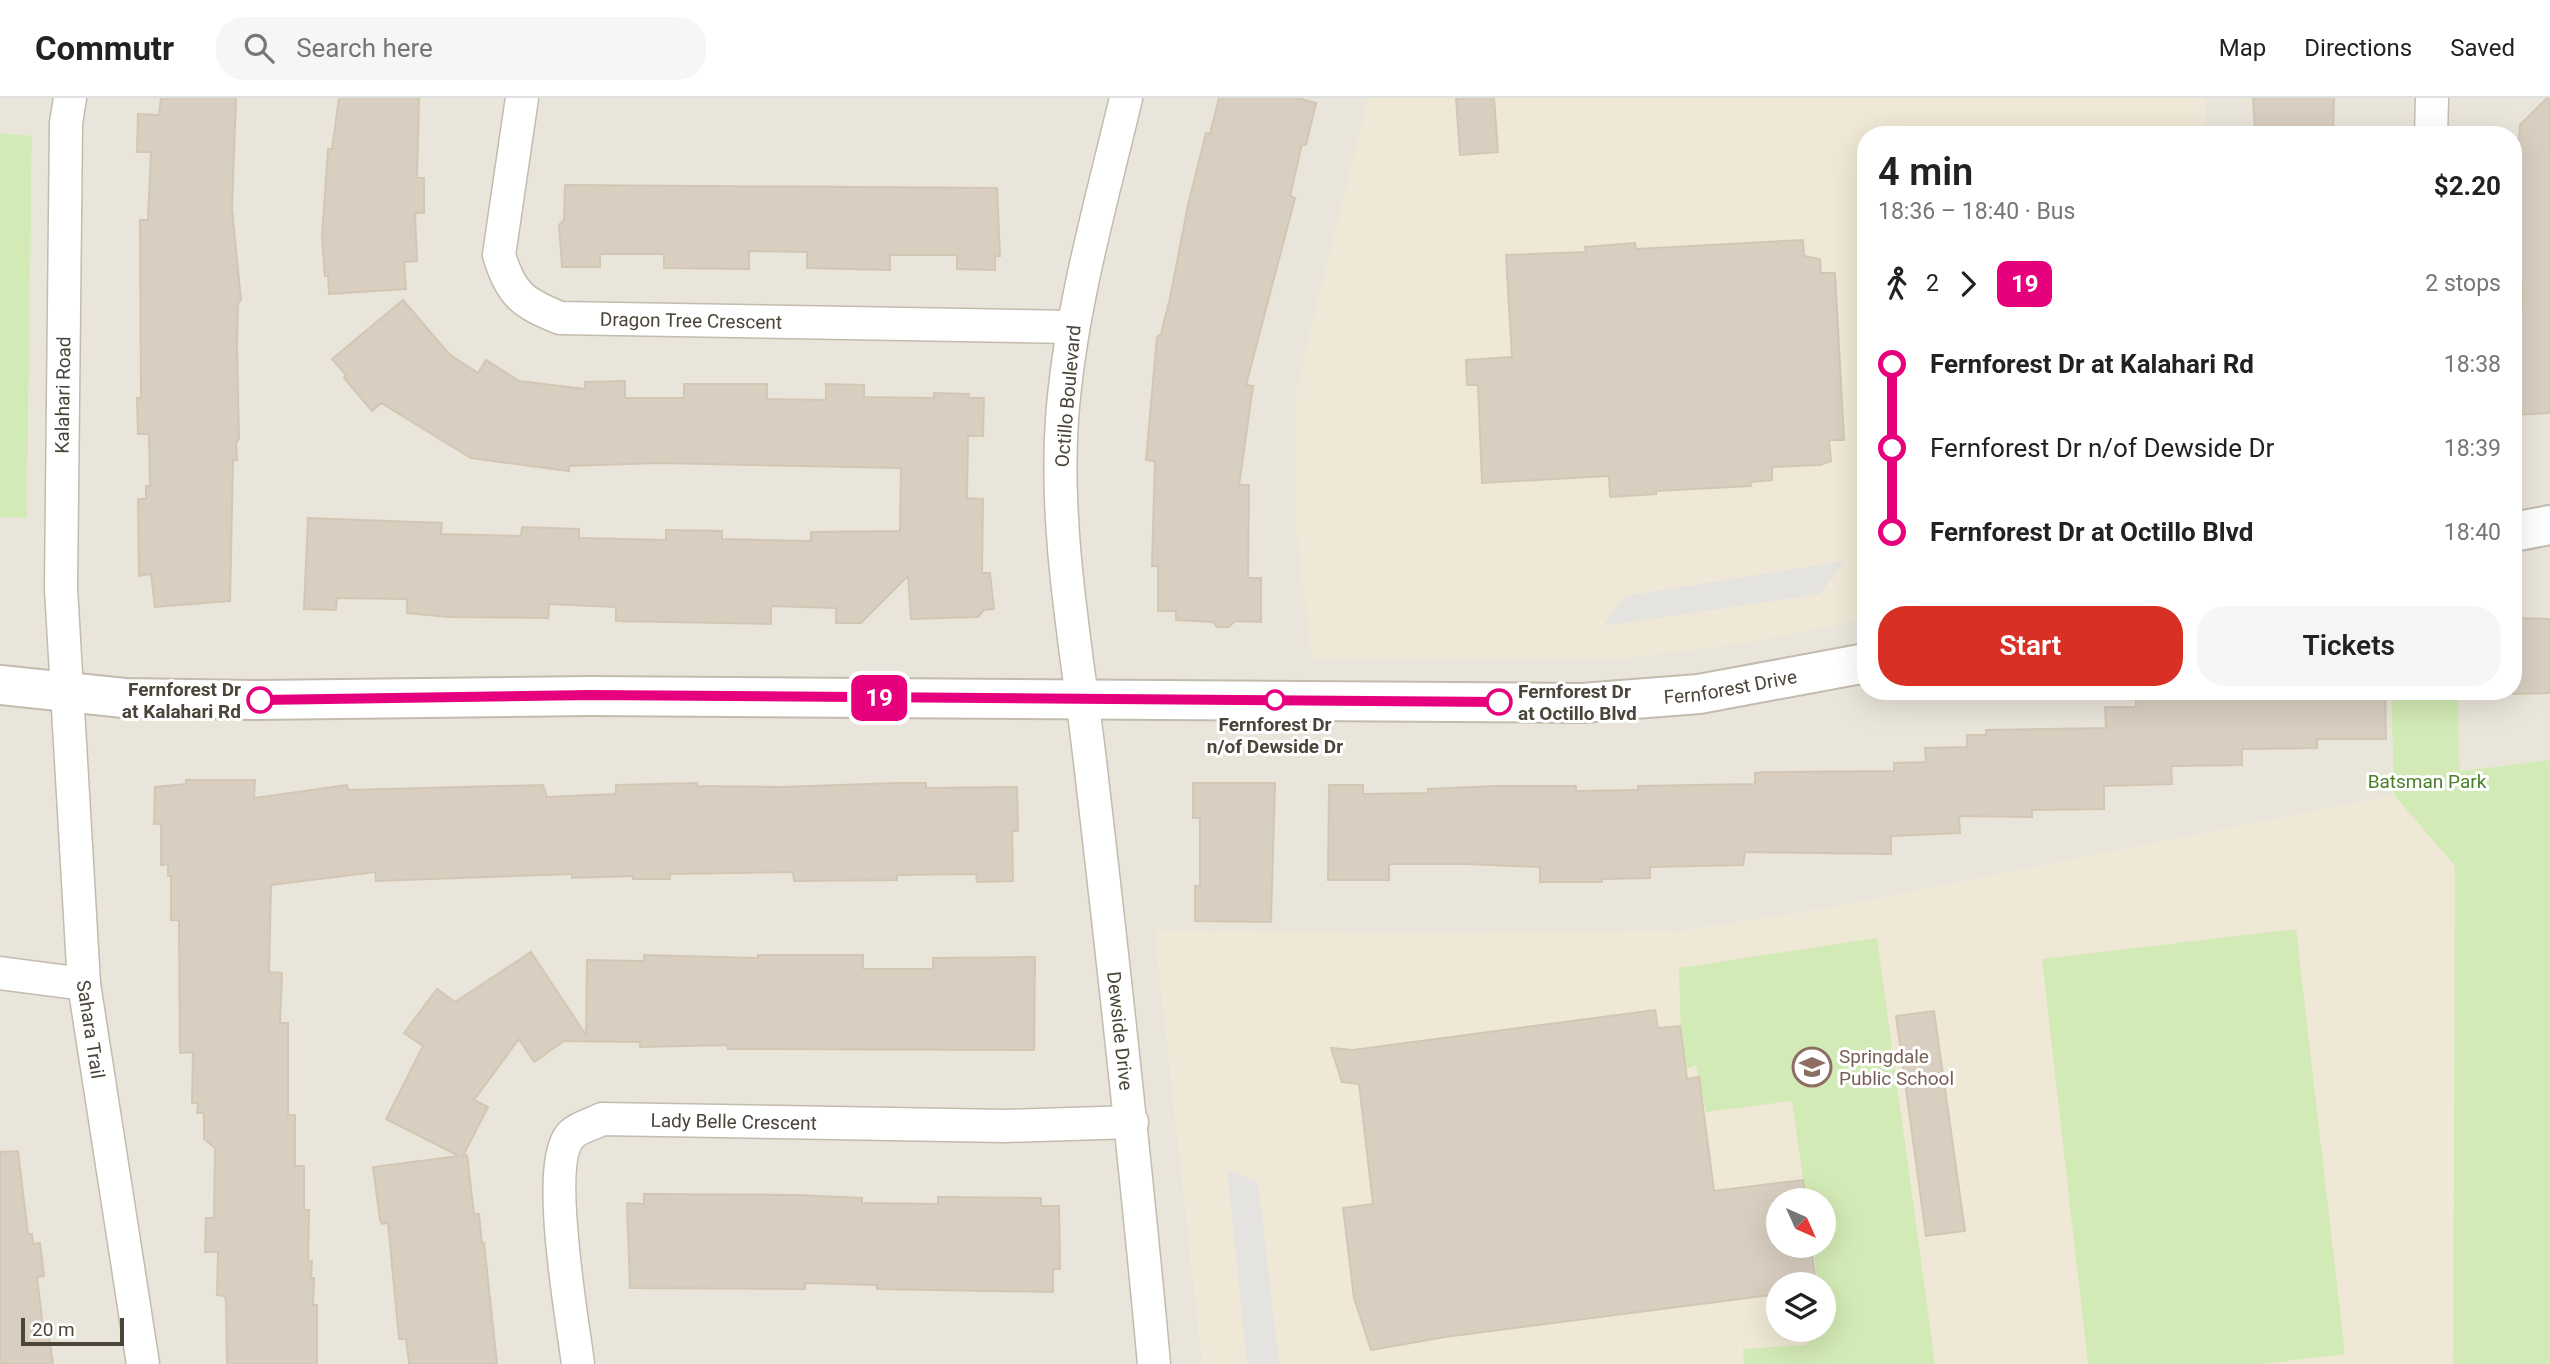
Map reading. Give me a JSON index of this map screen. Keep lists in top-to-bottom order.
{
  "streets": {
    "street": [
      "Dragon Tree Crescent",
      "Kalahari Road",
      "Octillo Boulevard",
      "Fernforest Drive",
      "Sahara Trail",
      "Dewside Drive",
      "Lady Belle Crescent"
    ]
  },
  "crossings": [
    ["Dragon Tree Crescent", "Octillo Boulevard"],
    ["Kalahari Road", "Fernforest Drive"],
    ["Kalahari Road", "Sahara Trail"],
    ["Octillo Boulevard", "Fernforest Drive"],
    ["Octillo Boulevard", "Dewside Drive"],
    ["Fernforest Drive", "Sahara Trail"],
    ["Fernforest Drive", "Dewside Drive"],
    ["Dewside Drive", "Lady Belle Crescent"]
  ],
  "parks": ["Batsman Park"],
  "places": {
    "other": ["Fernforest Dr at Kalahari Rd", "Fernforest Dr n/of Dewside Dr", "Fernforest Dr at Octillo Blvd"],
    "school or university": ["Springdale Public School"]
  },
  "lines": ["bus line 19"],
  "scale_bar": "20 m",
  "north": "bottom right",
  "page": {
    "header": "Commutr",
    "search": "Search here",
    "nav": ["Map", "Directions", "Saved"],
    "on_map": "19",
    "heading": ["4 min", "18:36 – 18:40 · Bus", "$2.20"],
    "legs": ["2", "19", "2 stops"],
    "list": [
      {
        "name": "Fernforest Dr at Kalahari Rd",
        "value": "18:38"
      },
      {
        "name": "Fernforest Dr n/of Dewside Dr",
        "value": "18:39"
      },
      {
        "name": "Fernforest Dr at Octillo Blvd",
        "value": "18:40"
      }
    ],
    "buttons": ["Start", "Tickets"],
    "scale": "20 m"
  }
}
